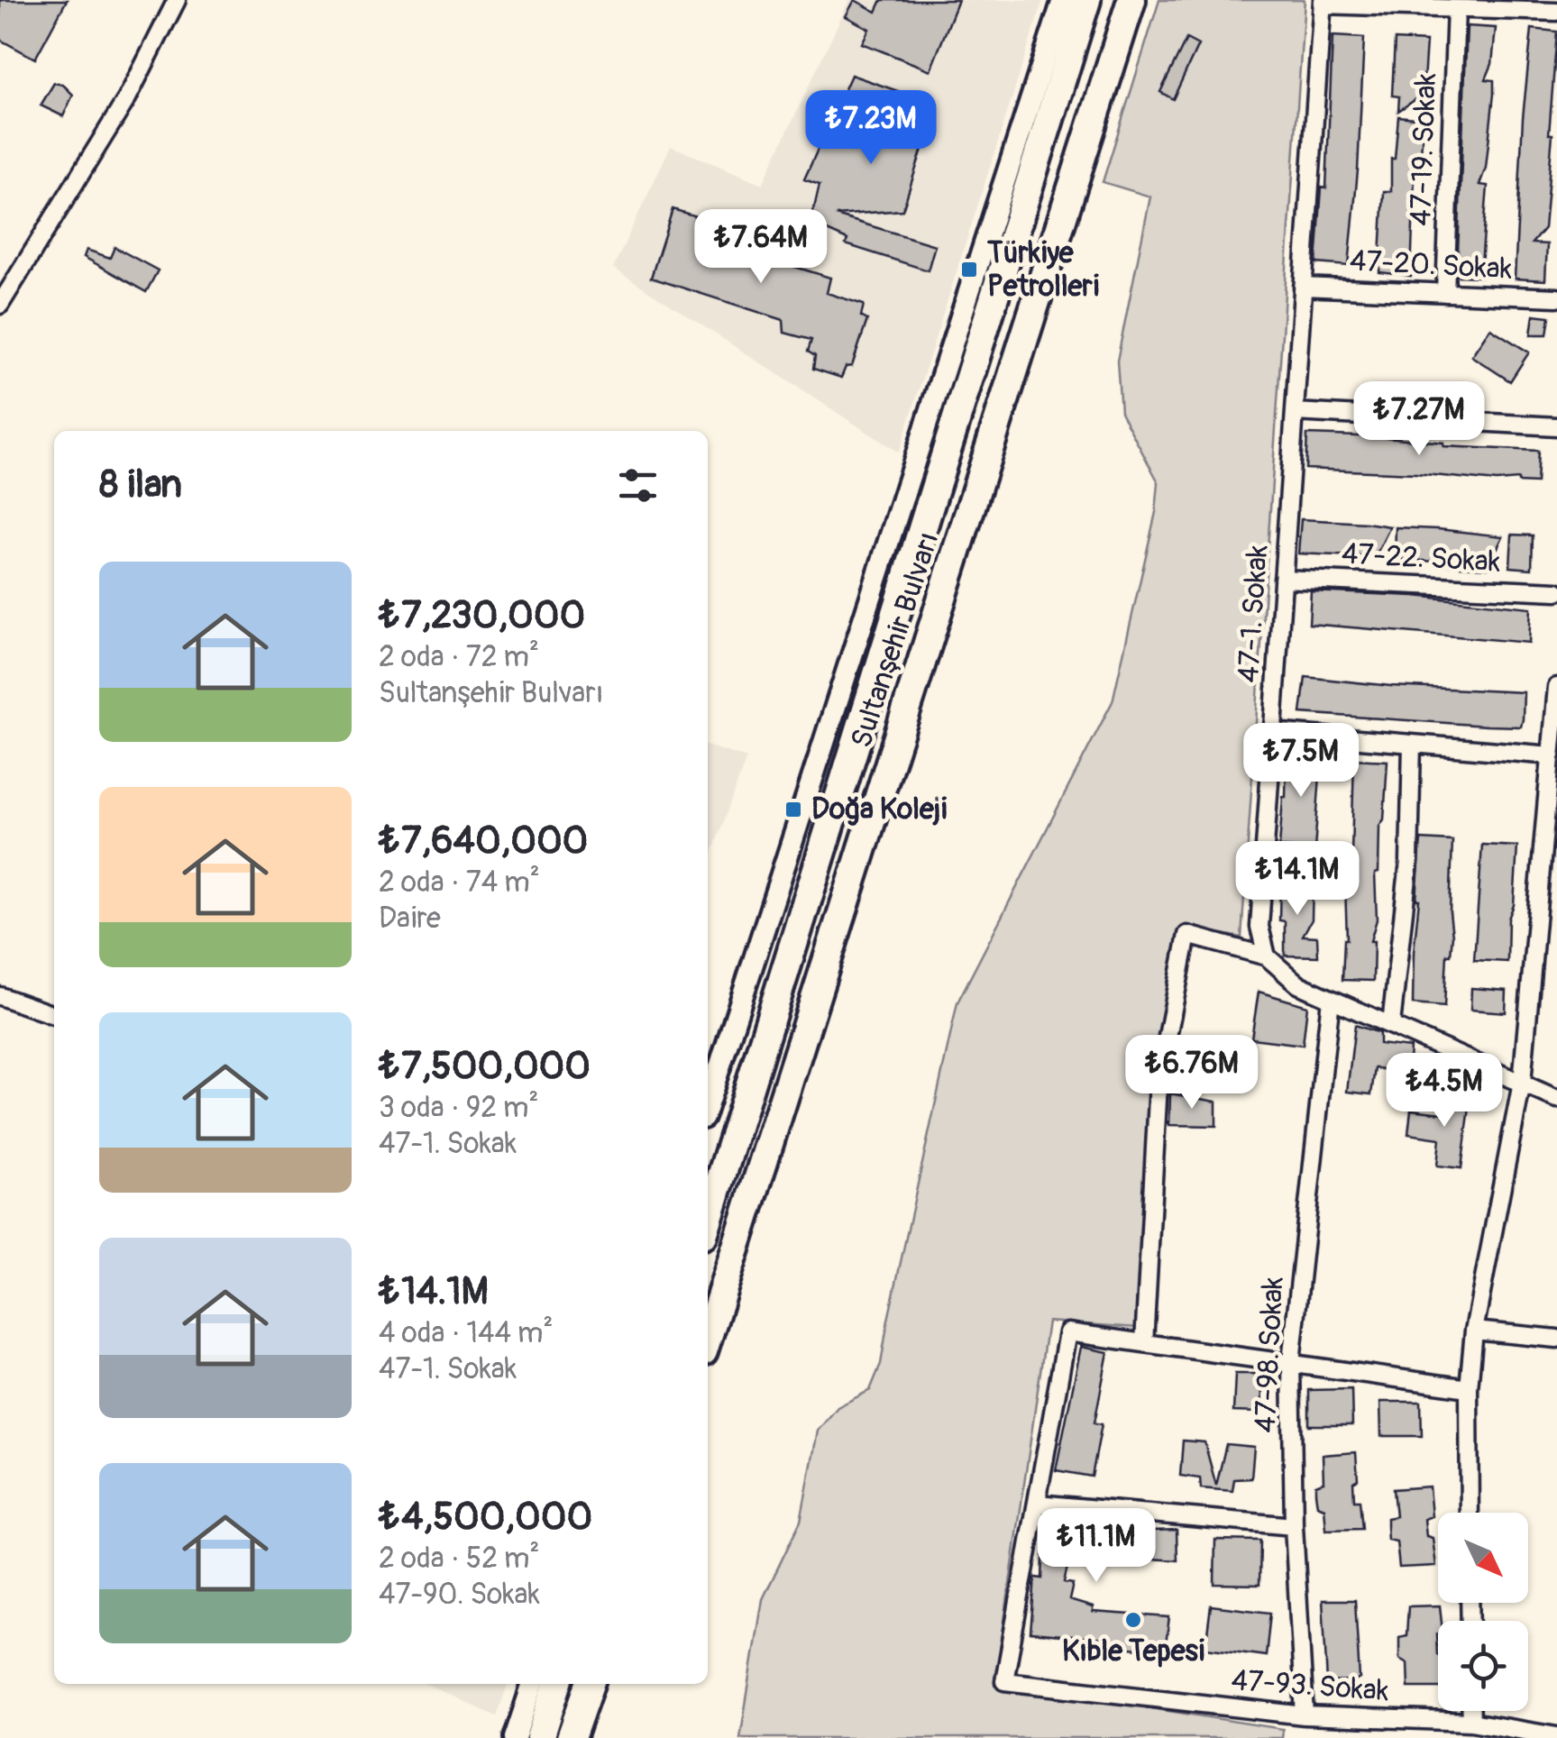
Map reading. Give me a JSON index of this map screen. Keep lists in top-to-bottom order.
{
  "streets": {
    "highway": ["Sultanşehir Bulvarı"],
    "street": [
      "47-19. Sokak",
      "47-20. Sokak",
      "47-22. Sokak",
      "47-1. Sokak",
      "47-98. Sokak",
      "47-93. Sokak"
    ]
  },
  "crossings": [
    ["47-19. Sokak", "47-20. Sokak"],
    ["47-20. Sokak", "47-1. Sokak"],
    ["47-22. Sokak", "47-1. Sokak"],
    ["47-98. Sokak", "47-93. Sokak"]
  ],
  "places": {
    "transit": ["Türkiye Petrolleri", "Doğa Koleji"],
    "other": ["Kıble Tepesi"]
  },
  "north": "bottom right",
  "page": {
    "price": [
      "₺7.23M",
      "₺7.64M",
      "₺7.27M",
      "₺7.5M",
      "₺14.1M",
      "₺6.76M",
      "₺4.5M",
      "₺11.1M"
    ],
    "heading": "8 ilan",
    "list": [
      {
        "name": "₺7,230,000",
        "note": "2 oda · 72 m² · Sultanşehir Bulvarı"
      },
      {
        "name": "₺7,640,000",
        "note": "2 oda · 74 m² · Daire"
      },
      {
        "name": "₺7,500,000",
        "note": "3 oda · 92 m² · 47-1. Sokak"
      },
      {
        "name": "₺14.1M",
        "note": "4 oda · 144 m² · 47-1. Sokak"
      },
      {
        "name": "₺4,500,000",
        "note": "2 oda · 52 m² · 47-90. Sokak"
      }
    ]
  }
}
